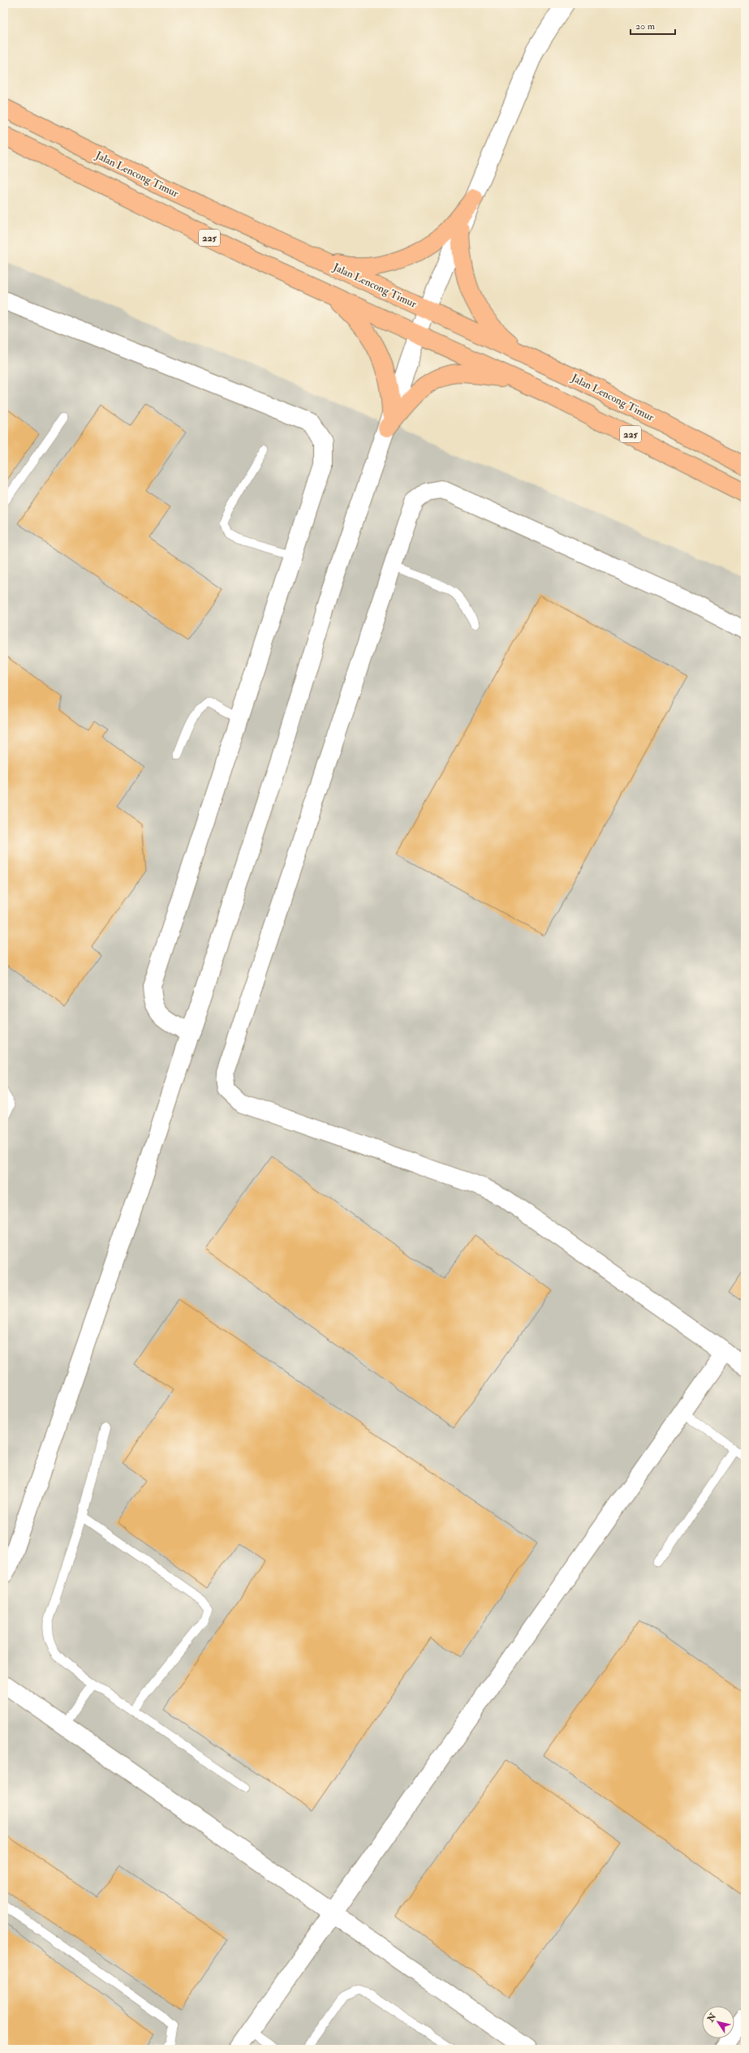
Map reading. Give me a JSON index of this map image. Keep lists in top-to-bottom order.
{
  "streets": {
    "highway": ["Jalan Lencong Timur", "225"]
  },
  "scale_bar": "20 m",
  "north": "top left"
}
